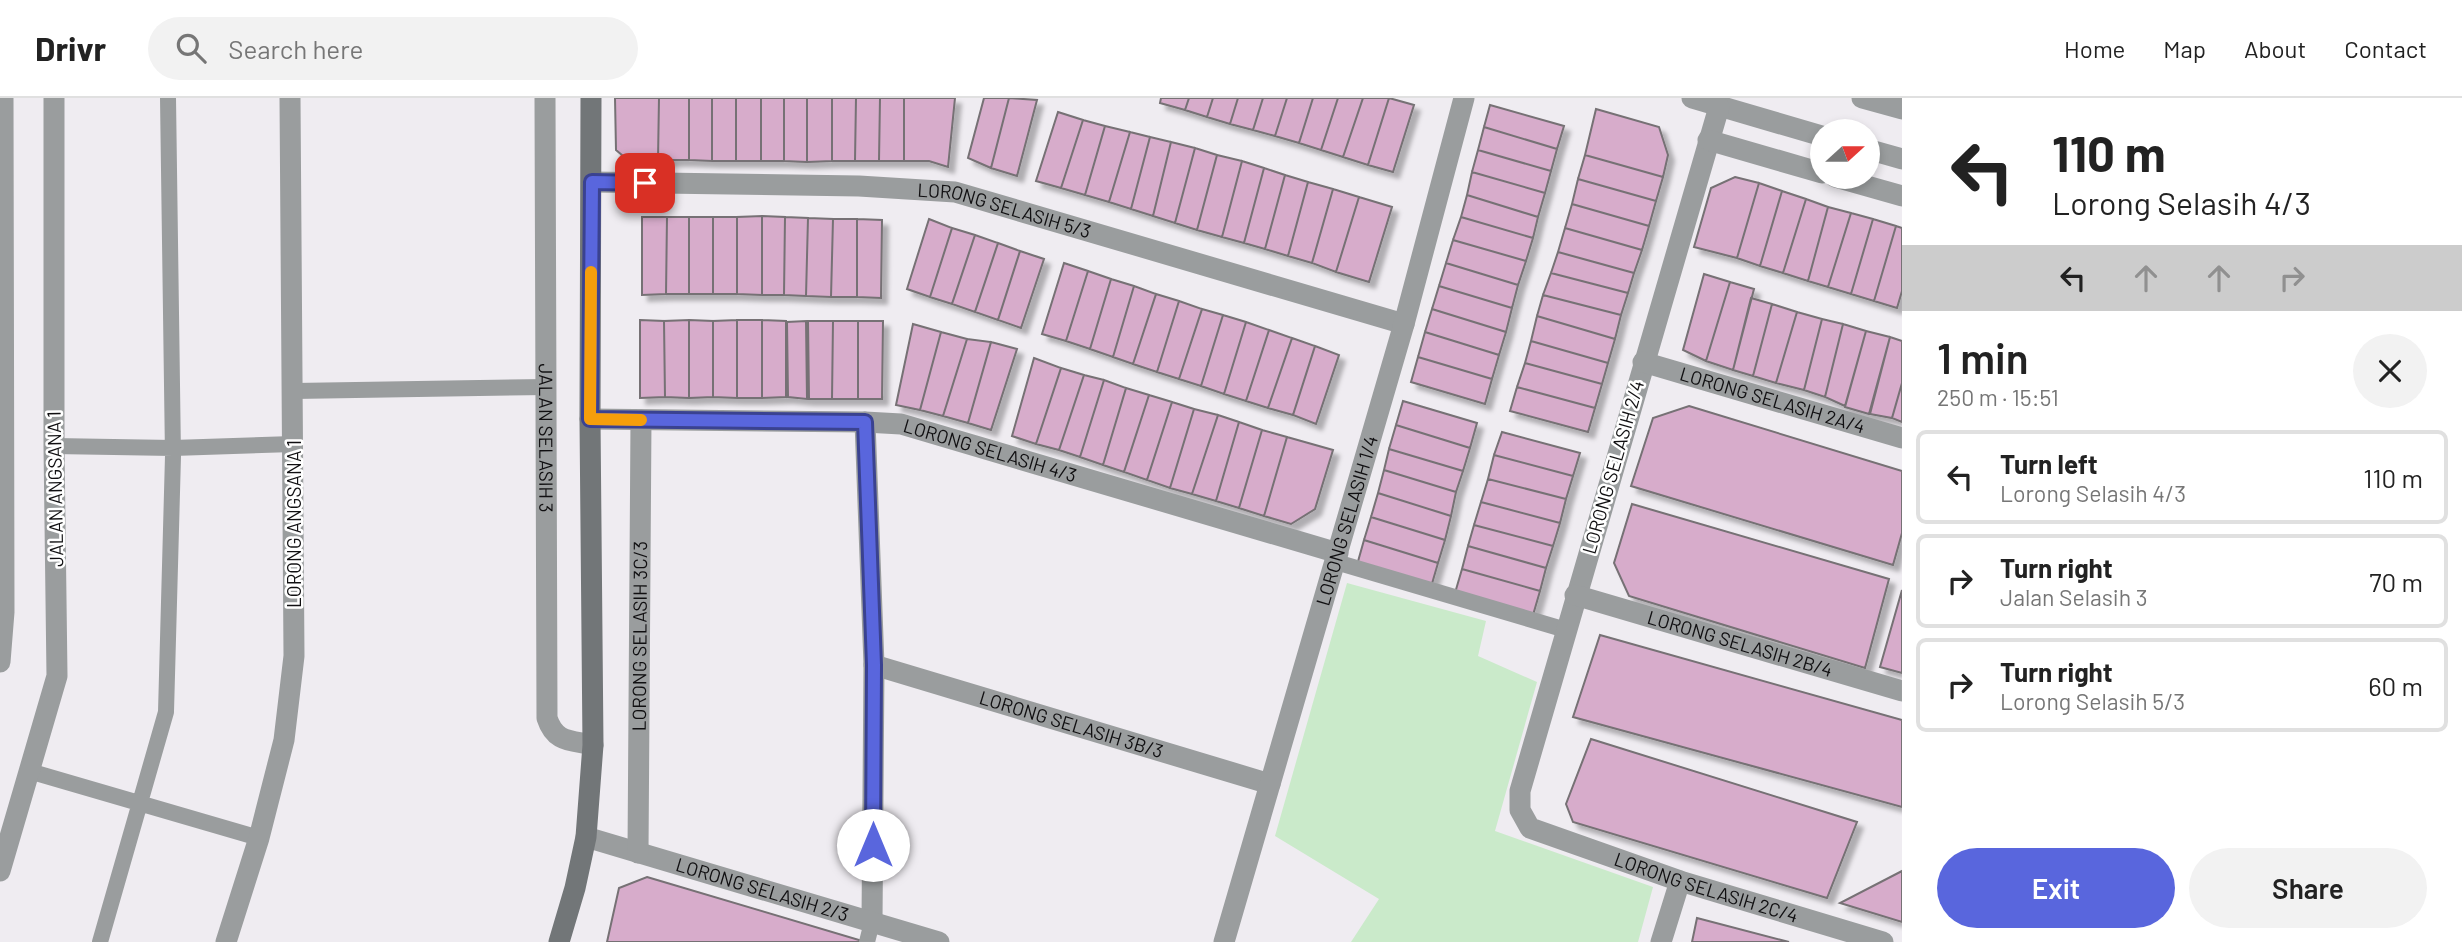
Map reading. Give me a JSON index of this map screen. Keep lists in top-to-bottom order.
{
  "streets": {
    "street": [
      "LORONG SELASIH 5/3",
      "LORONG SELASIH 2A/4",
      "JALAN SELASIH 3",
      "LORONG SELASIH 4/3",
      "LORONG SELASIH 2/4",
      "JALAN ANGSANA 1",
      "LORONG SELASIH 1/4",
      "LORONG ANGSANA 1",
      "LORONG SELASIH 3C/3",
      "LORONG SELASIH 2B/4",
      "LORONG SELASIH 3B/3",
      "LORONG SELASIH 2C/4",
      "LORONG SELASIH 2/3"
    ]
  },
  "crossings": [
    ["LORONG SELASIH 5/3", "LORONG SELASIH 1/4"],
    ["LORONG SELASIH 2A/4", "LORONG SELASIH 2/4"],
    ["LORONG SELASIH 4/3", "LORONG SELASIH 1/4"],
    ["LORONG SELASIH 4/3", "LORONG SELASIH 3C/3"],
    ["LORONG SELASIH 2/4", "LORONG SELASIH 2B/4"],
    ["LORONG SELASIH 2/4", "LORONG SELASIH 2C/4"],
    ["LORONG SELASIH 1/4", "LORONG SELASIH 3B/3"],
    ["LORONG SELASIH 3C/3", "LORONG SELASIH 2/3"]
  ],
  "north": "right",
  "page": {
    "header": "Drivr",
    "search": "Search here",
    "nav": [
      "Home",
      "Map",
      "About",
      "Contact"
    ],
    "turn": ["110 m", "Lorong Selasih 4/3"],
    "heading": ["1 min", "250 m · 15:51"],
    "list": [
      {
        "name": "Turn left",
        "note": "Lorong Selasih 4/3",
        "value": "110 m"
      },
      {
        "name": "Turn right",
        "note": "Jalan Selasih 3",
        "value": "70 m"
      },
      {
        "name": "Turn right",
        "note": "Lorong Selasih 5/3",
        "value": "60 m"
      }
    ],
    "buttons": ["Exit", "Share"]
  }
}
